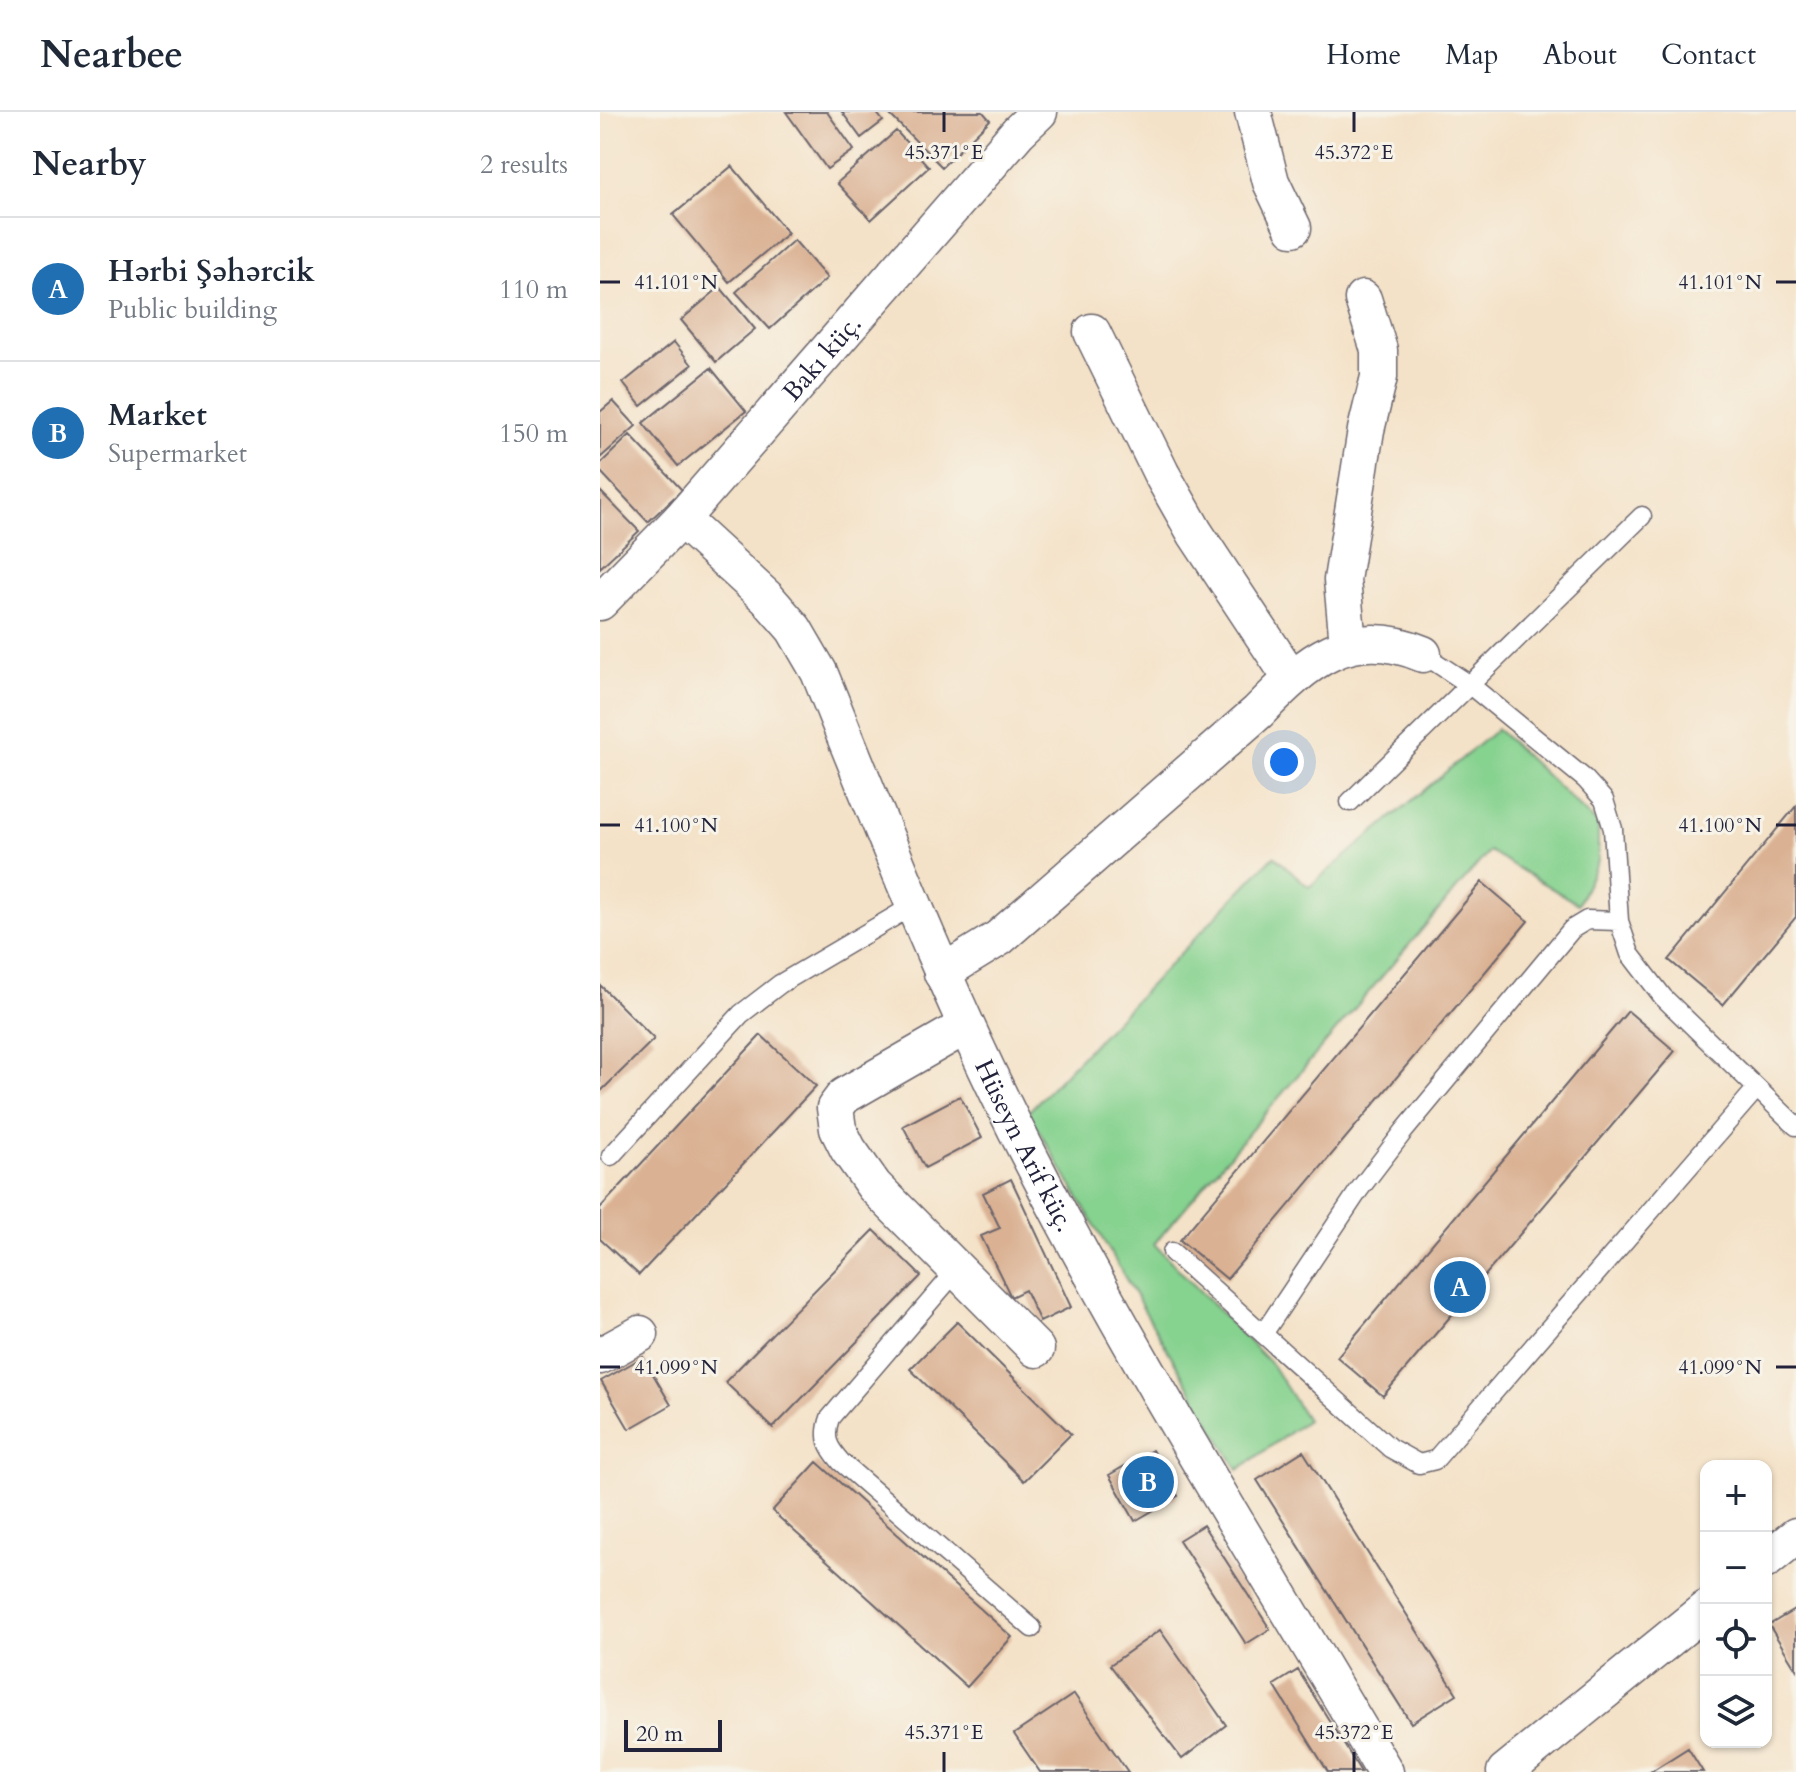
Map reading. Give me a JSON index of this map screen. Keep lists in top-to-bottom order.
{
  "streets": {
    "street": ["Bakı küç.", "Hüseyn Arif küç."]
  },
  "crossings": [
    ["Bakı küç.", "Hüseyn Arif küç."]
  ],
  "scale_bar": "20 m",
  "page": {
    "header": "Nearbee",
    "nav": [
      "Home",
      "Map",
      "About",
      "Contact"
    ],
    "heading": ["Nearby", "2 results"],
    "list": [
      {
        "mark": "A",
        "name": "Hərbi Şəhərcik",
        "note": "Public building",
        "value": "110 m"
      },
      {
        "mark": "B",
        "name": "Market",
        "note": "Supermarket",
        "value": "150 m"
      }
    ],
    "pins": ["A", "B"],
    "map_buttons": ["+", "−"],
    "scale": "20 m"
  },
  "coordinates": [
    "45.371°E",
    "45.372°E",
    "41.101°N",
    "41.100°N",
    "41.099°N"
  ]
}
